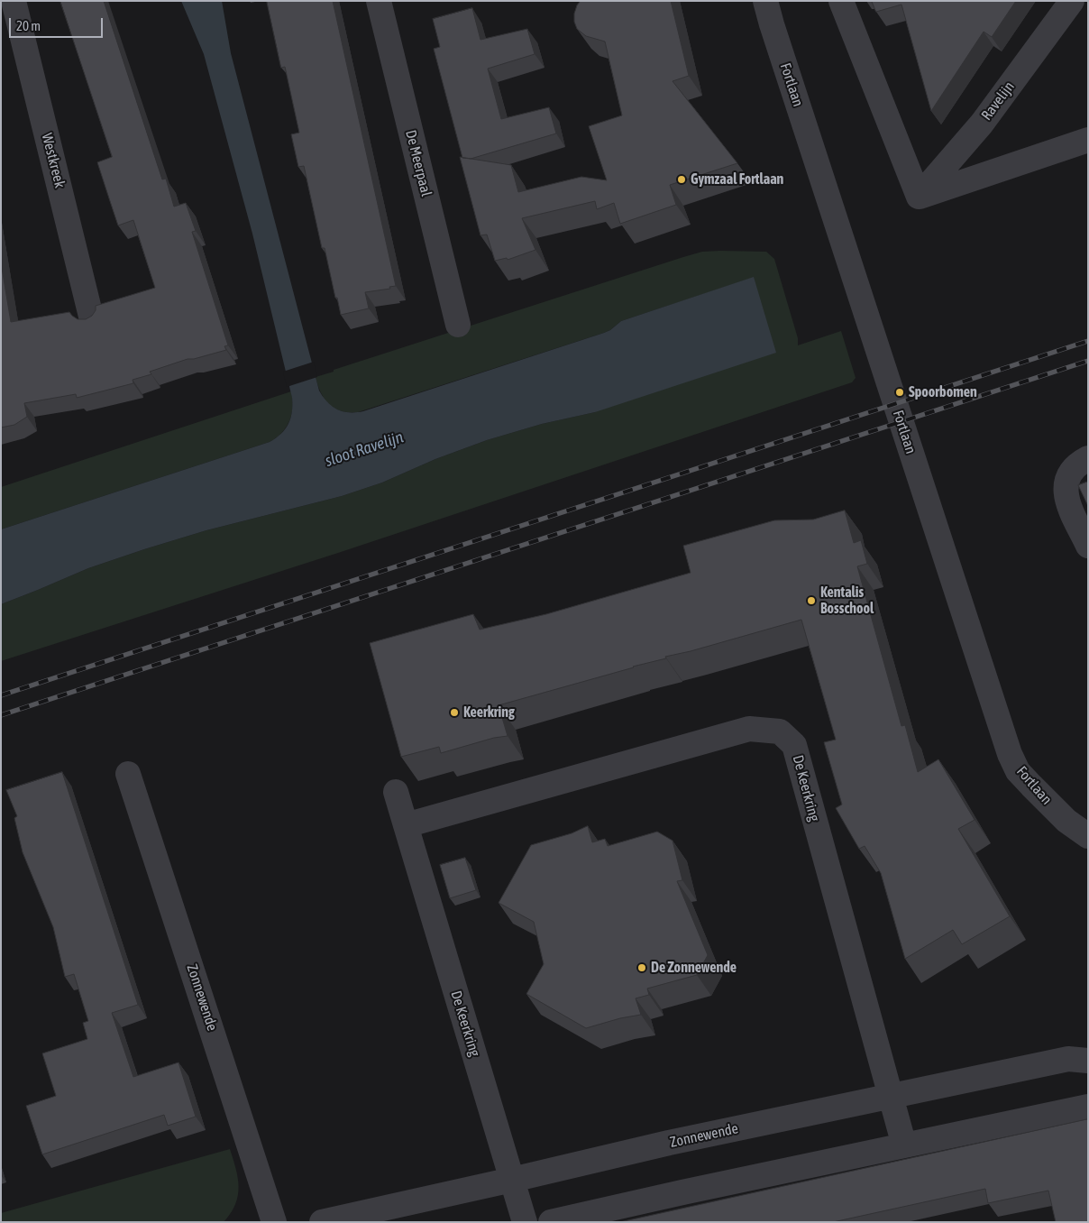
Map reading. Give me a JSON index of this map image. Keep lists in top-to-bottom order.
{
  "streets": {
    "street": [
      "Fortlaan",
      "Ravelijn",
      "Westkreek",
      "De Meerpaal",
      "De Keerkring",
      "Zonnewende"
    ]
  },
  "crossings": [
    ["De Keerkring", "Zonnewende"]
  ],
  "water": ["sloot Ravelijn"],
  "places": [
    "Gymzaal Fortlaan",
    "Spoorbomen",
    "Kentalis Bosschool",
    "Keerkring",
    "De Zonnewende"
  ],
  "scale_bar": "20 m"
}
